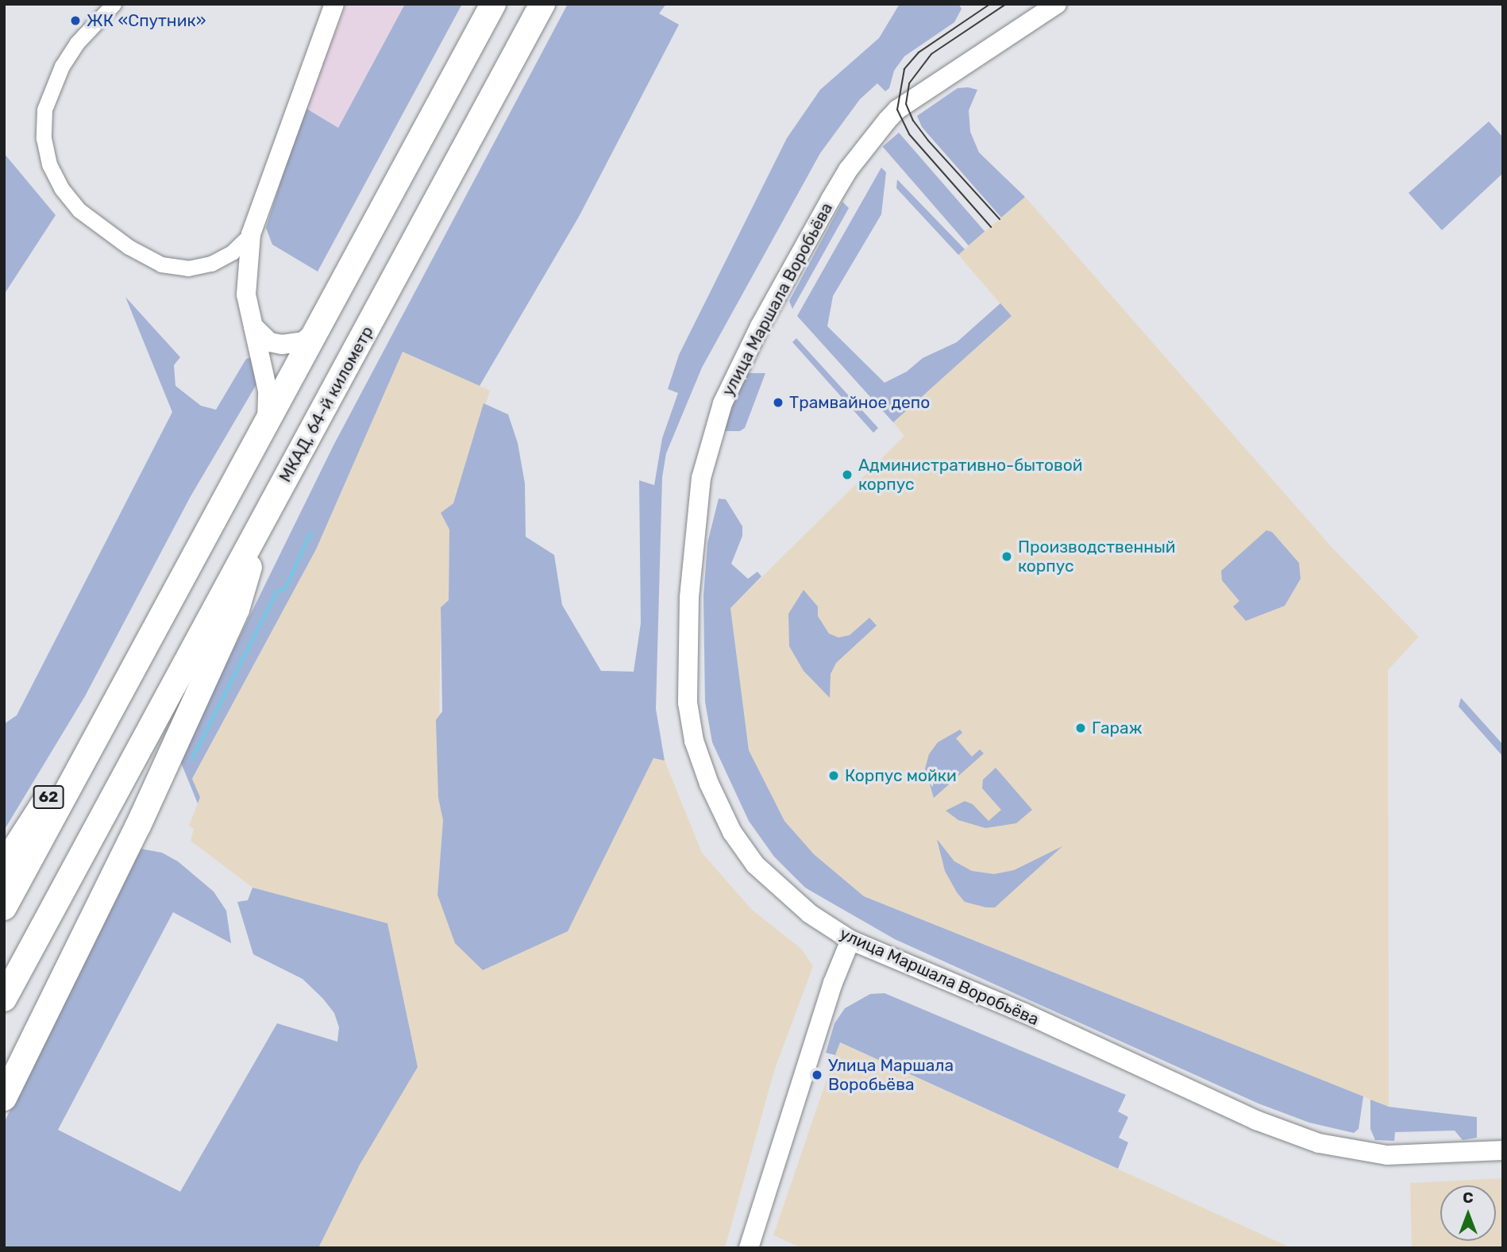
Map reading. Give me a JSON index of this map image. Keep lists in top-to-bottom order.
{
  "streets": {
    "highway": ["МКАД, 64-й километр", "62"],
    "street": ["улица Маршала Воробьёва"]
  },
  "places": [
    "ЖК «Спутник»",
    "Трамвайное депо",
    "Административно-бытовой корпус",
    "Производственный корпус",
    "Гараж",
    "Корпус мойки",
    "Улица Маршала Воробьёва"
  ],
  "north": "top"
}
